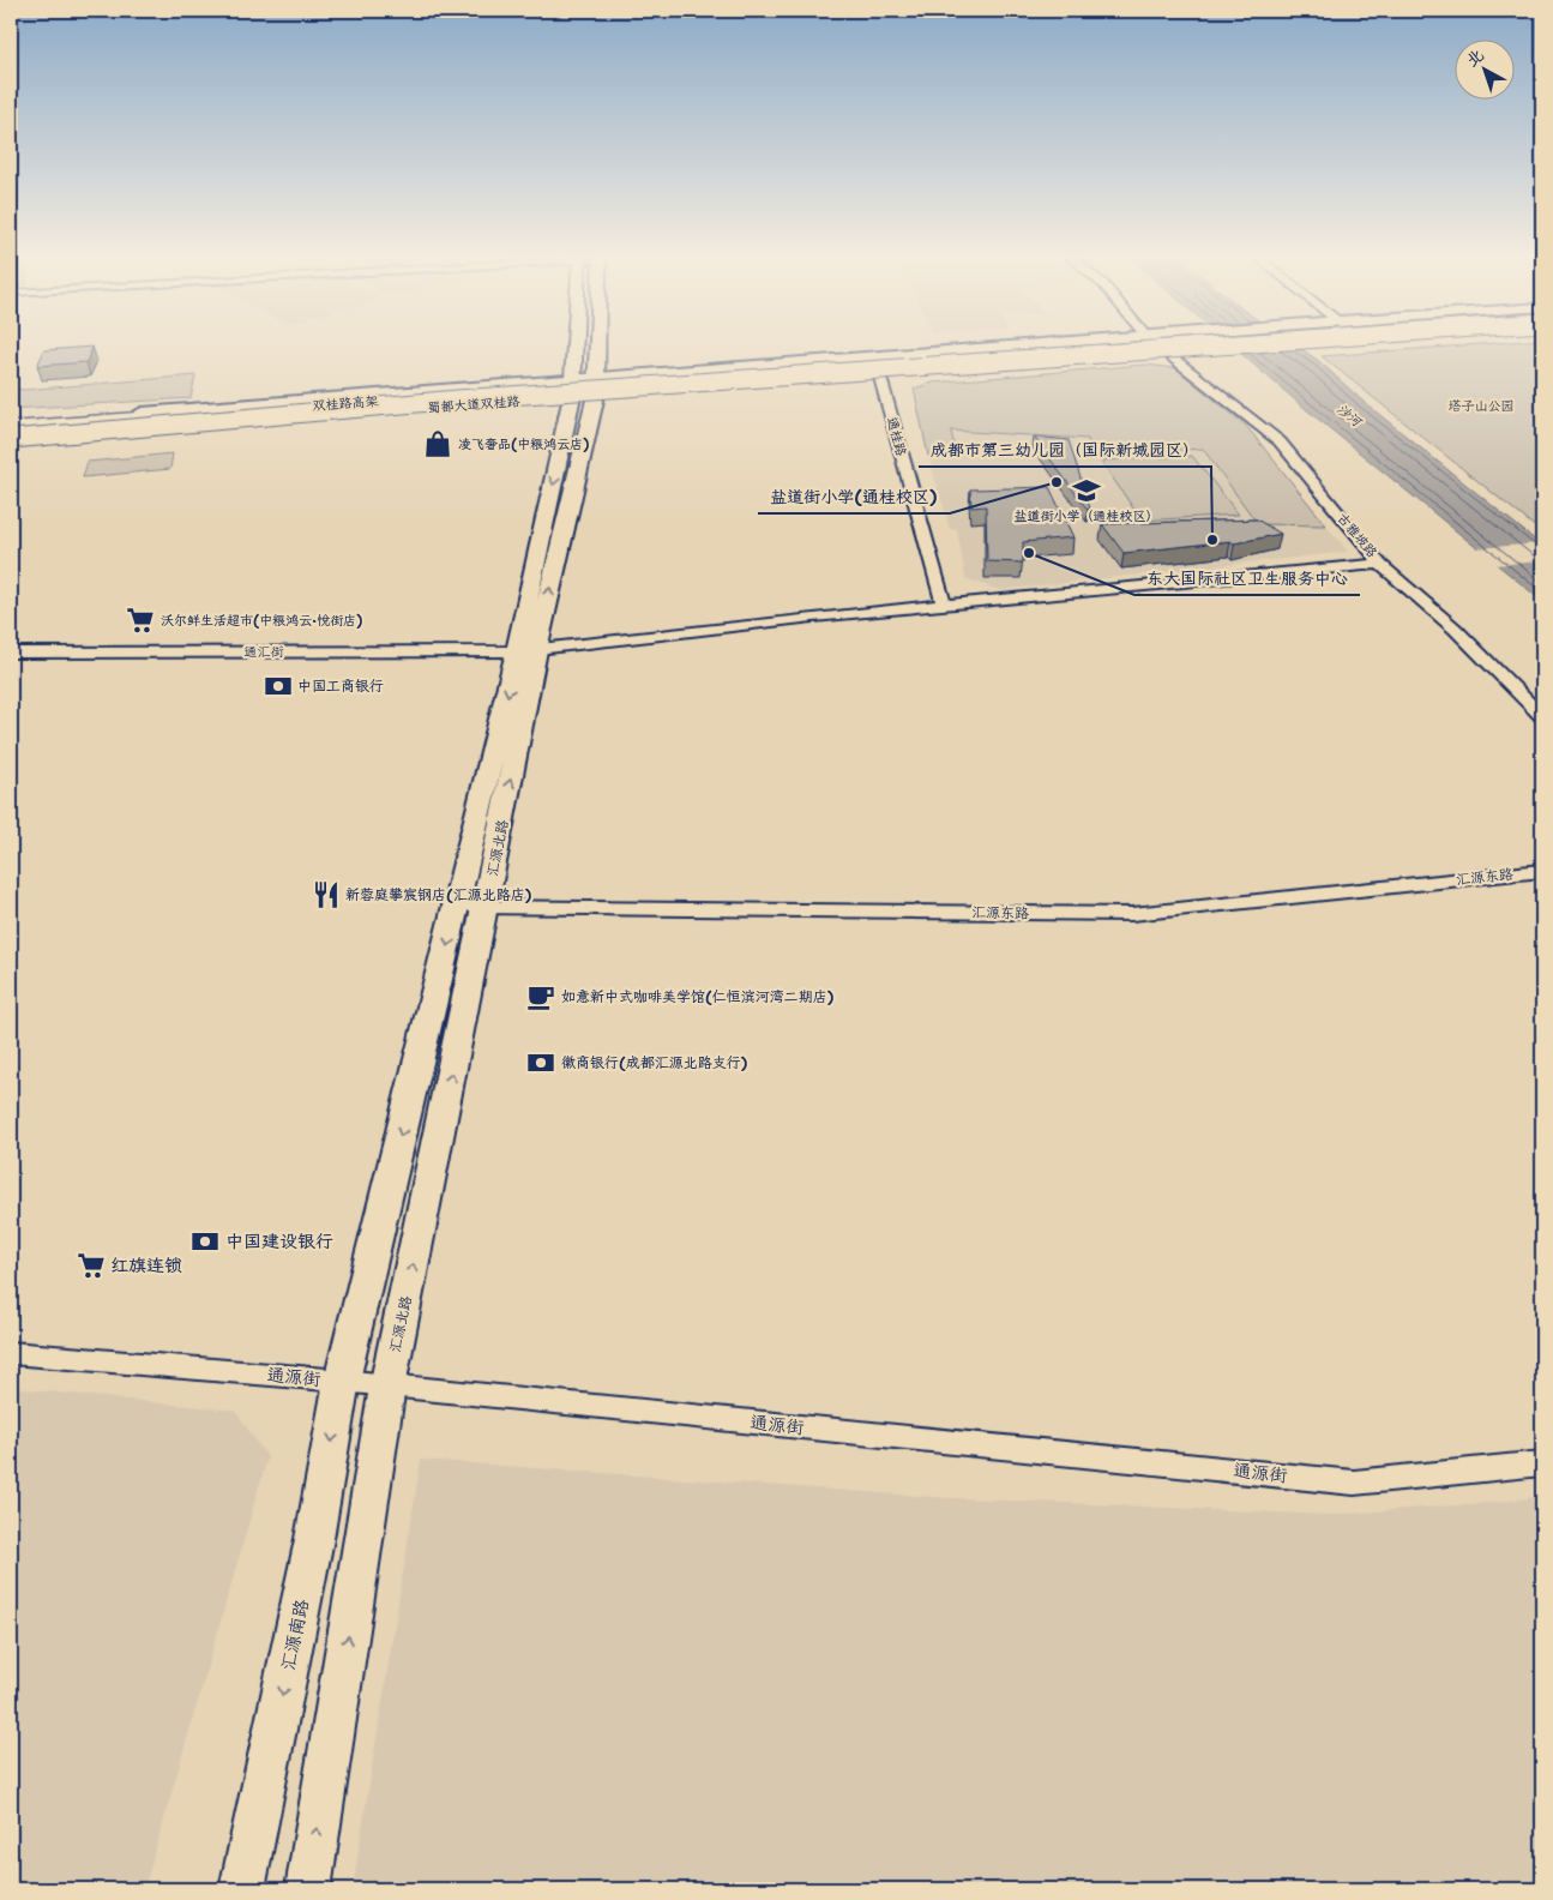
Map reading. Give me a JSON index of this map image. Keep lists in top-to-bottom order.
{
  "streets": {
    "highway": ["双桂路高架"],
    "main road": ["蜀都大道双桂路"],
    "street": [
      "通桂路",
      "古雅坡路",
      "通汇街",
      "汇源北路",
      "汇源东路",
      "通源街",
      "汇源南路"
    ]
  },
  "crossings": [
    ["蜀都大道双桂路", "通桂路"],
    ["蜀都大道双桂路", "古雅坡路"],
    ["蜀都大道双桂路", "汇源北路"],
    ["通桂路", "通汇街"],
    ["古雅坡路", "通汇街"],
    ["通汇街", "汇源北路"],
    ["汇源北路", "汇源东路"],
    ["汇源北路", "通源街"],
    ["汇源北路", "汇源南路"],
    ["通源街", "汇源南路"]
  ],
  "water": ["沙河"],
  "parks": ["塔子山公园"],
  "places": {
    "shop": ["凌飞奢品(中粮鸿云店)"],
    "other": ["盐道街小学(通桂校区)", "成都市第三幼儿园（国际新城园区）", "东大国际社区卫生服务中心"],
    "school or university": ["盐道街小学（通桂校区）"],
    "supermarket": ["沃尔鲜生活超市(中粮鸿云·悦街店)", "红旗连锁"],
    "bank": ["中国工商银行", "徽商银行(成都汇源北路支行)", "中国建设银行"],
    "restaurant": ["新蓉庭攀宸钢店(汇源北路店)"],
    "cafe": ["如意新中式咖啡美学馆(仁恒滨河湾二期店)"]
  },
  "north": "top left"
}
